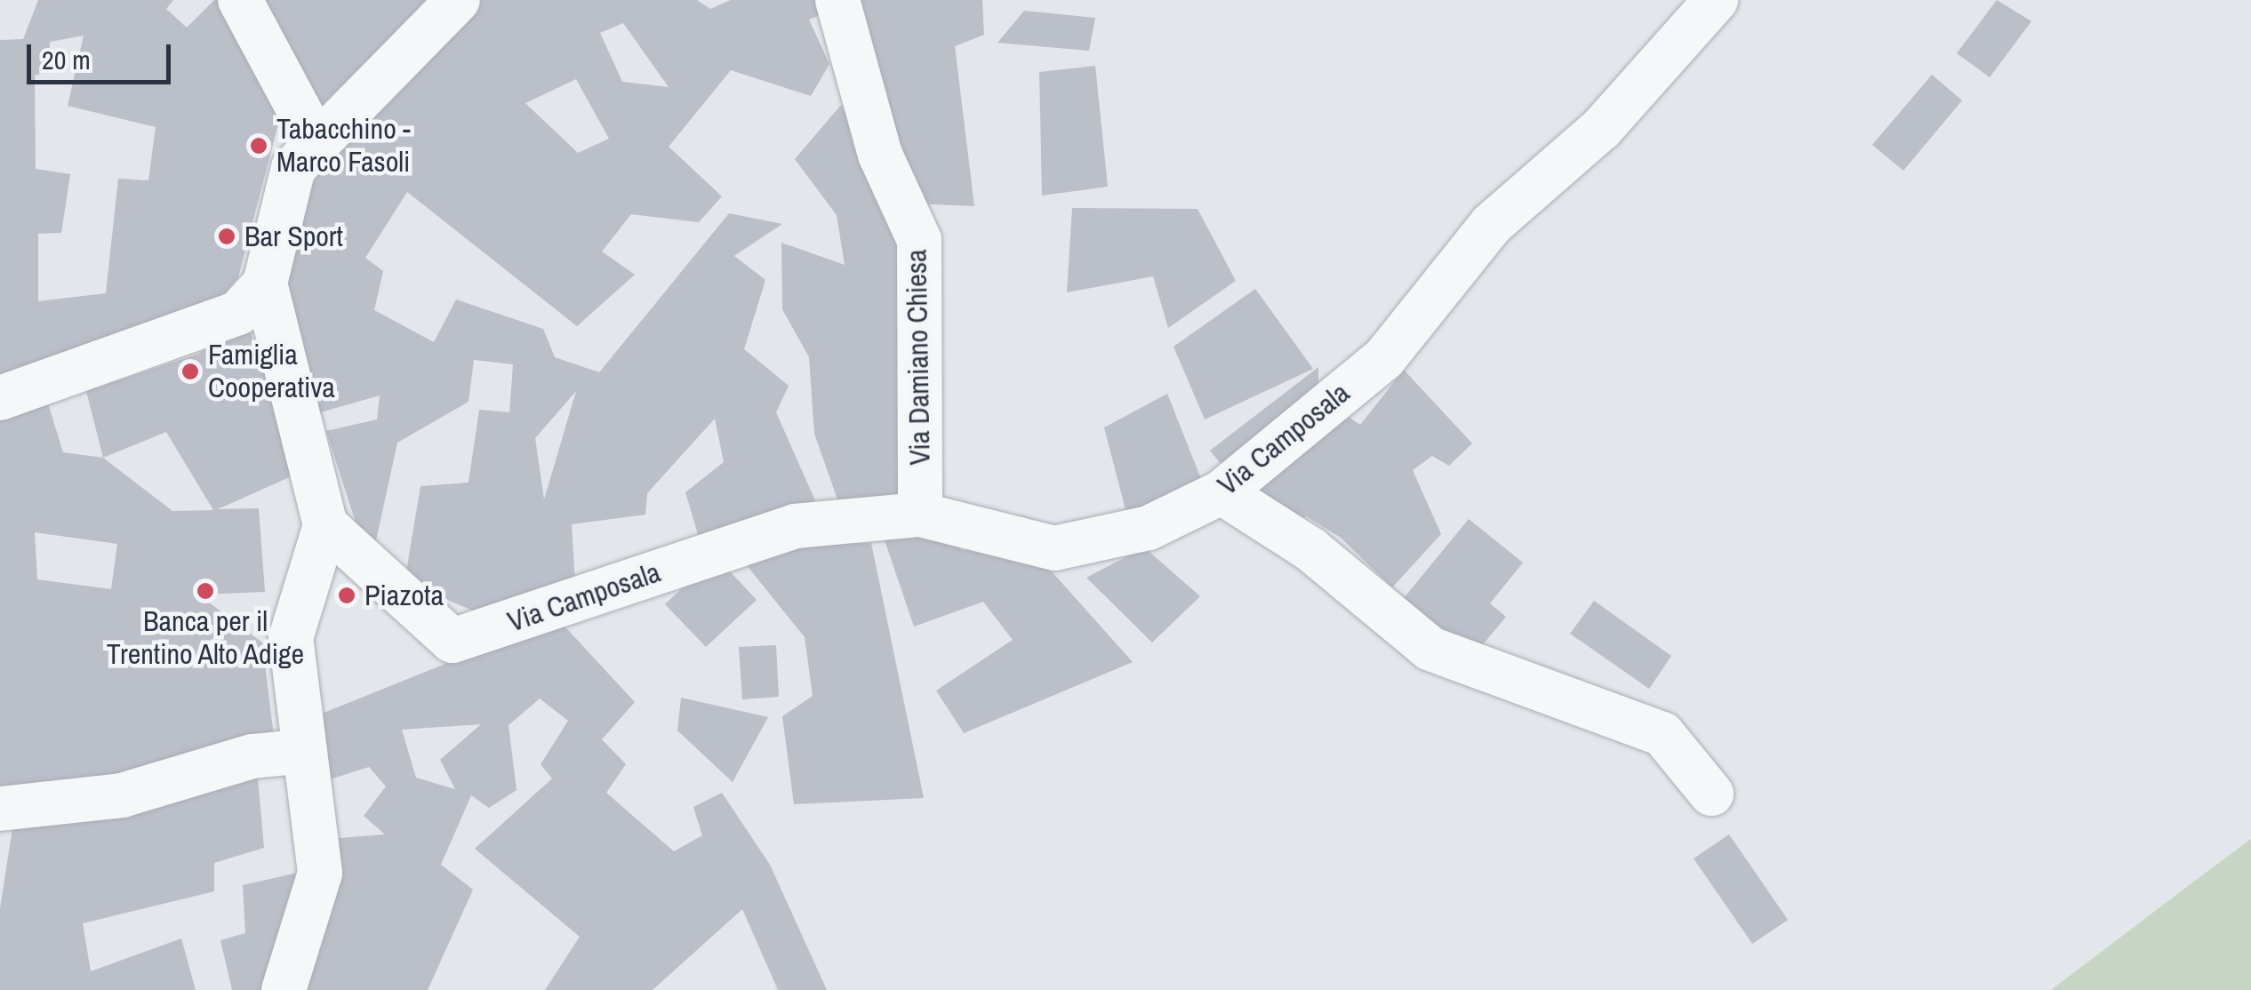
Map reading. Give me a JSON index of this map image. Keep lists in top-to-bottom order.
{
  "streets": {
    "street": ["Via Damiano Chiesa", "Via Camposala"]
  },
  "crossings": [
    ["Via Damiano Chiesa", "Via Camposala"]
  ],
  "places": [
    "Tabacchino - Marco Fasoli",
    "Bar Sport",
    "Famiglia Cooperativa",
    "Banca per il Trentino Alto Adige",
    "Piazota"
  ],
  "scale_bar": "20 m"
}
